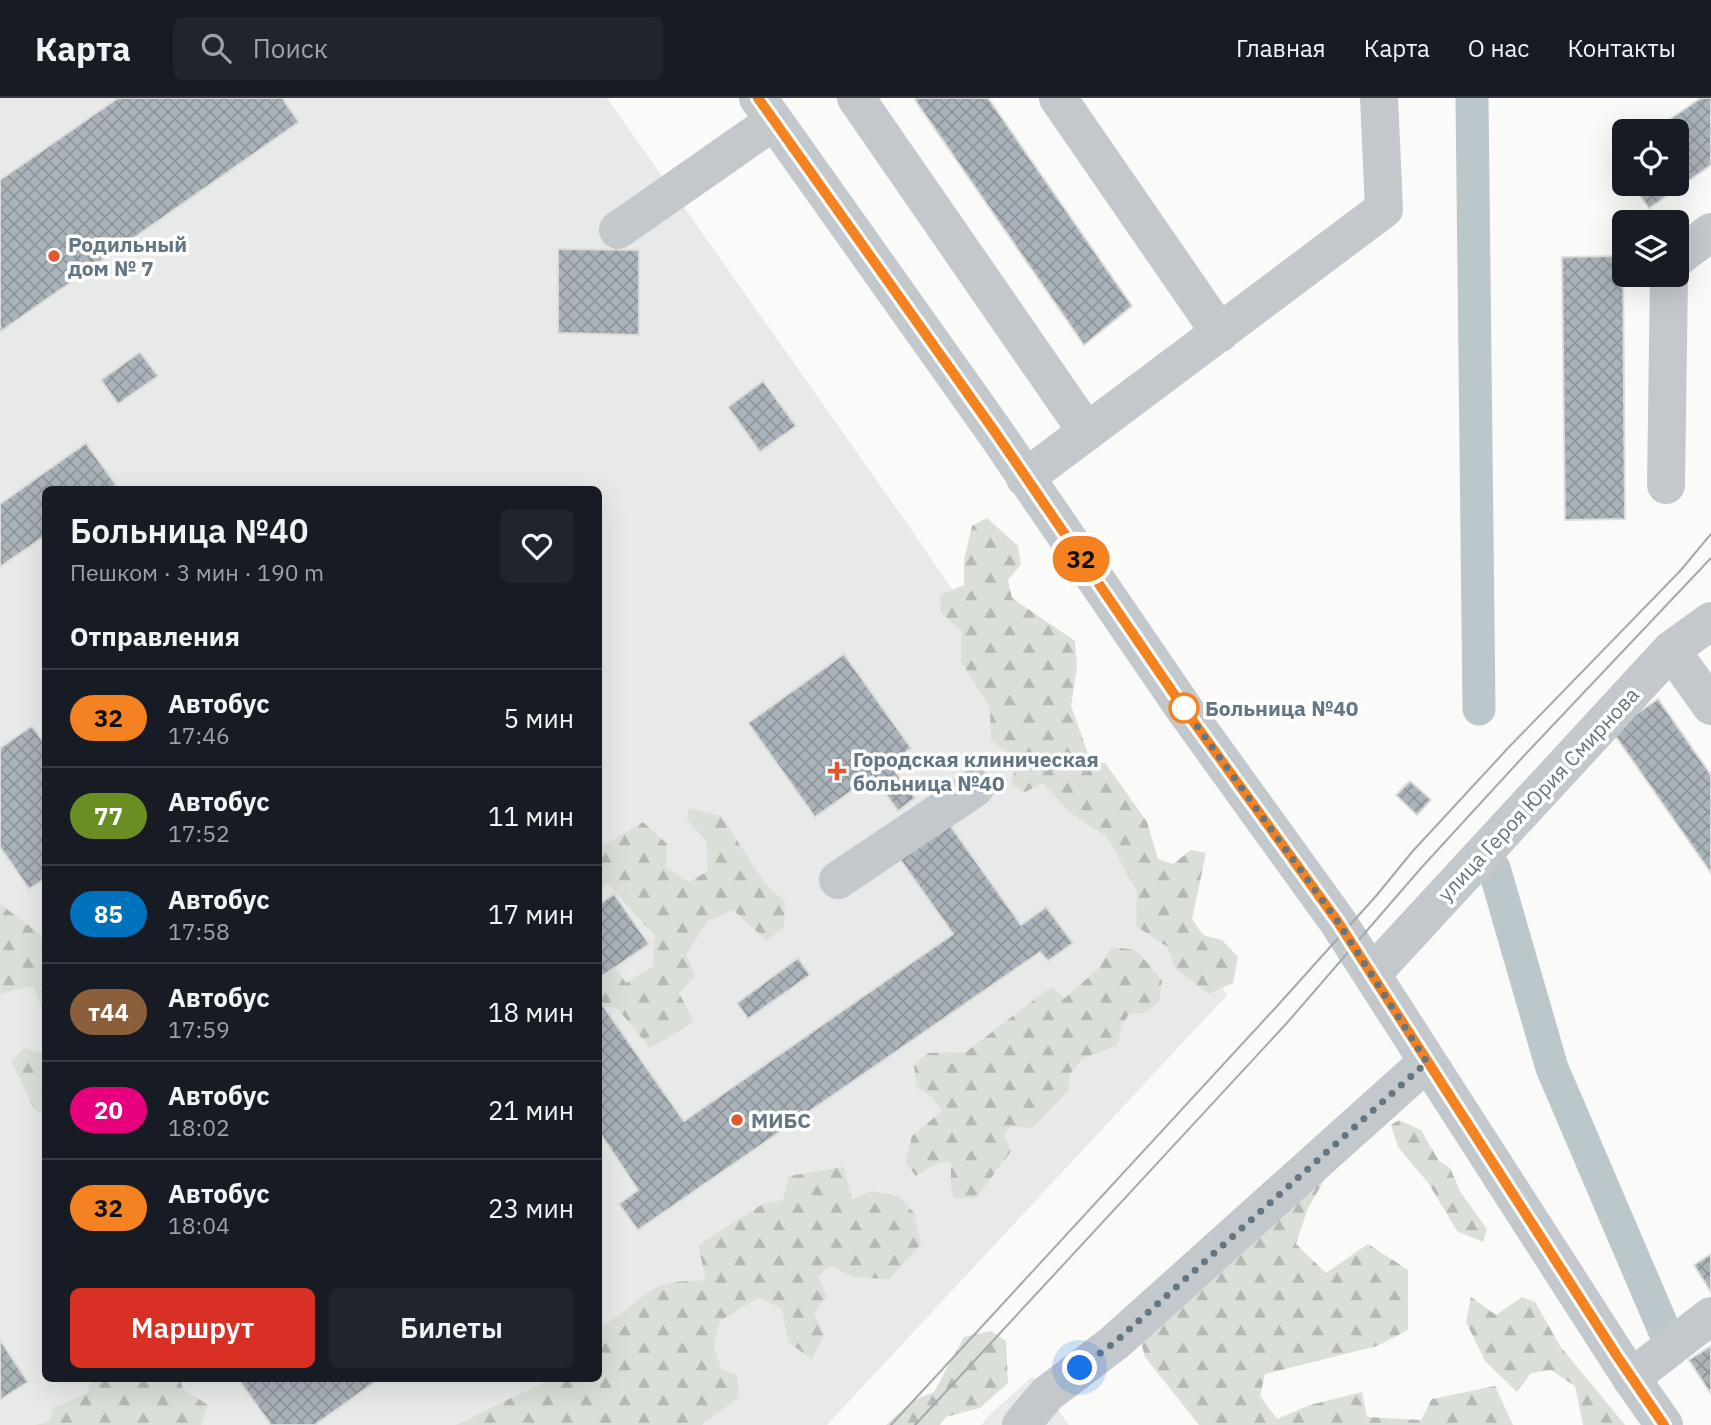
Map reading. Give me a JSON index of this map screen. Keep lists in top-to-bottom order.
{
  "streets": {
    "street": ["улица Героя Юрия Смирнова"]
  },
  "places": {
    "other": ["Родильный дом № 7", "Больница №40", "МИБС"],
    "health": ["Городская клиническая больница №40"]
  },
  "lines": ["bus line 32"],
  "page": {
    "header": "Карта",
    "search": "Поиск",
    "nav": [
      "Главная",
      "Карта",
      "О нас",
      "Контакты"
    ],
    "on_map": "32",
    "heading": [
      ["Больница №40", "Пешком · 3 мин · 190 m"],
      "Отправления"
    ],
    "list": [
      {
        "mark": "32",
        "name": "Автобус",
        "note": "17:46",
        "value": "5 мин"
      },
      {
        "mark": "77",
        "name": "Автобус",
        "note": "17:52",
        "value": "11 мин"
      },
      {
        "mark": "85",
        "name": "Автобус",
        "note": "17:58",
        "value": "17 мин"
      },
      {
        "mark": "т44",
        "name": "Автобус",
        "note": "17:59",
        "value": "18 мин"
      },
      {
        "mark": "20",
        "name": "Автобус",
        "note": "18:02",
        "value": "21 мин"
      },
      {
        "mark": "32",
        "name": "Автобус",
        "note": "18:04",
        "value": "23 мин"
      }
    ],
    "buttons": ["Маршрут", "Билеты"]
  }
}
